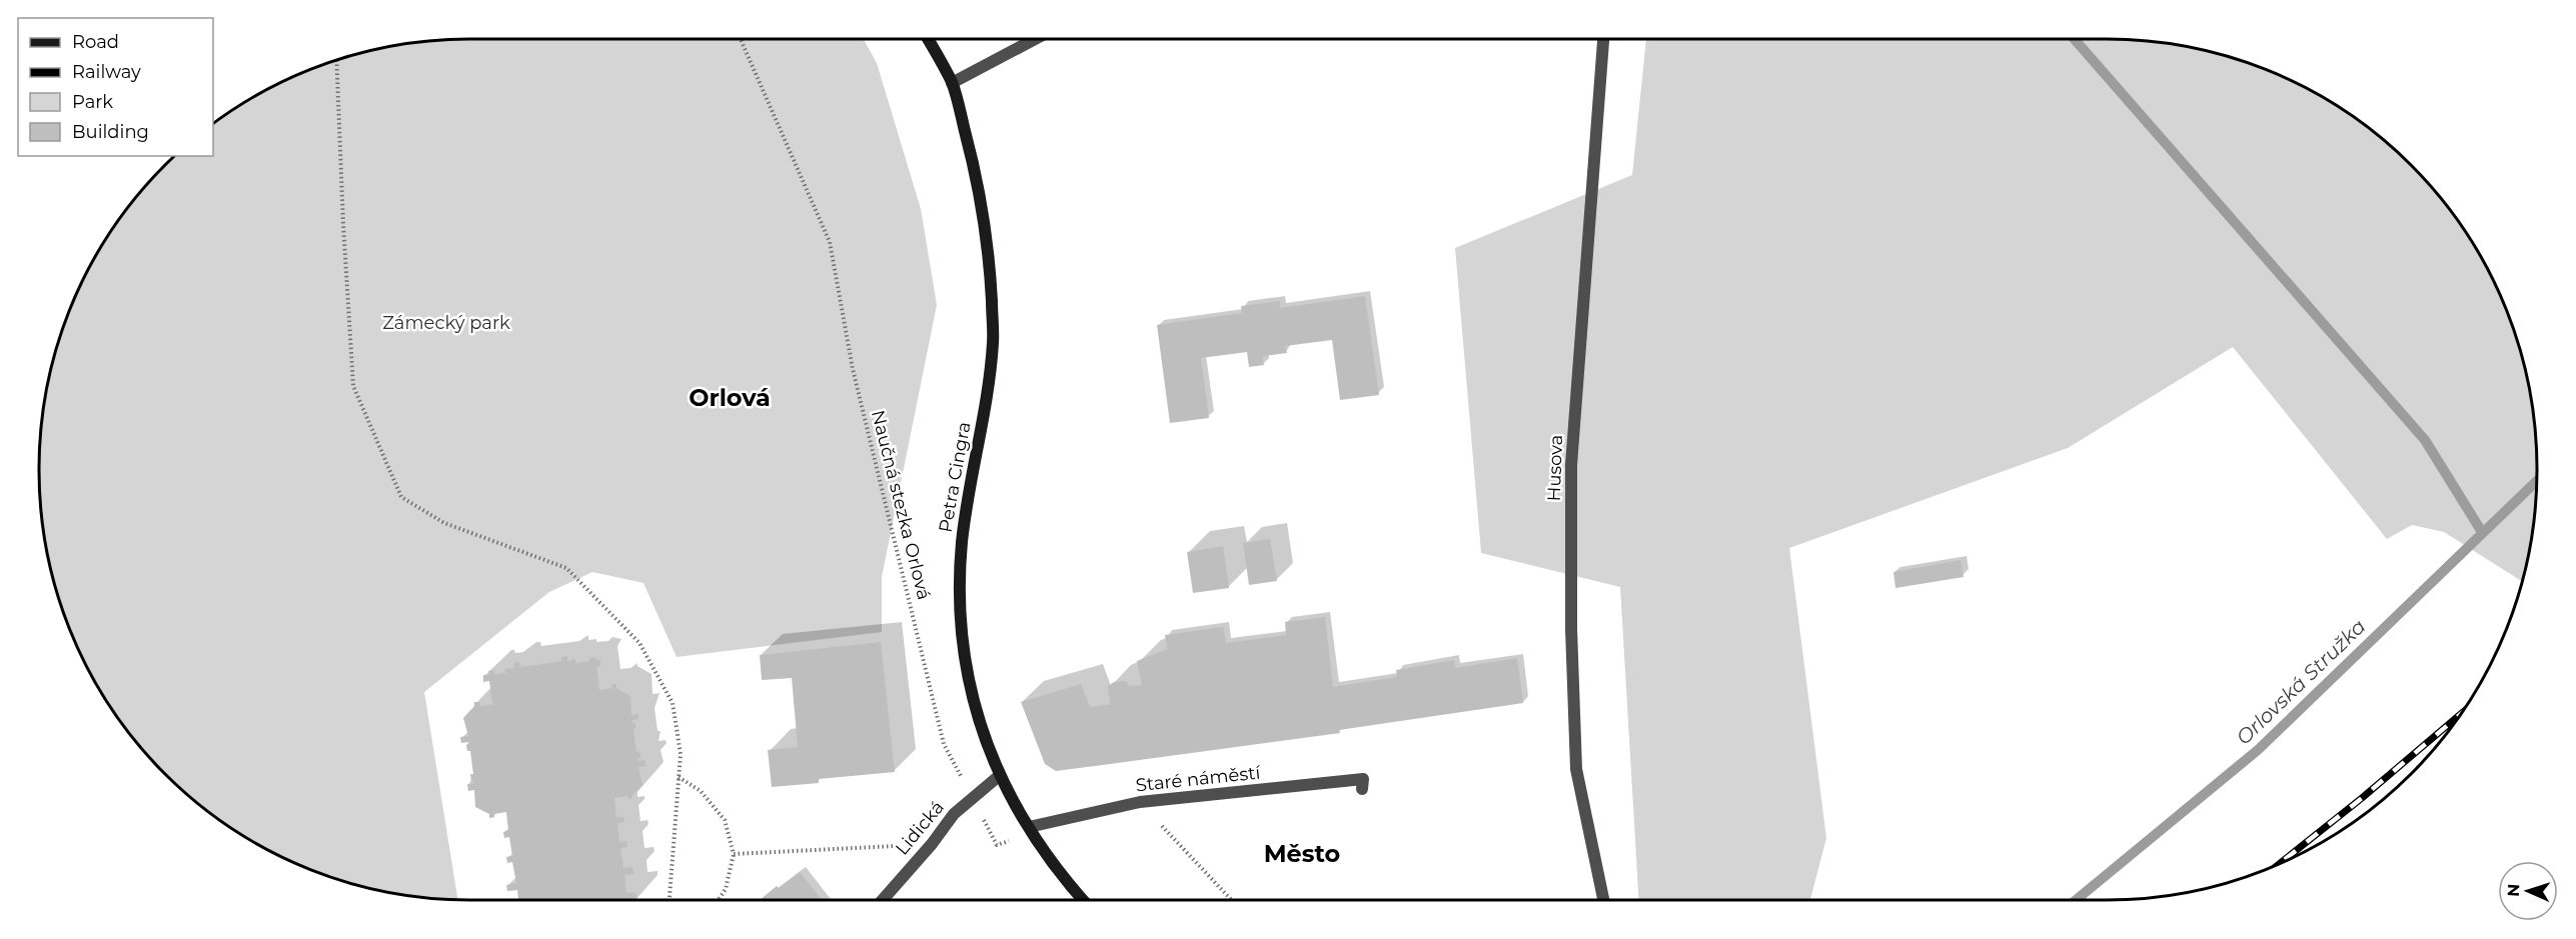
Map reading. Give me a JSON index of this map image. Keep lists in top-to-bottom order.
{
  "streets": {
    "street": [
      "Husova",
      "Petra Cingra",
      "Staré náměstí",
      "Lidická"
    ],
    "path": ["Naučná stezka Orlová"]
  },
  "crossings": [
    ["Petra Cingra", "Staré náměstí"],
    ["Petra Cingra", "Lidická"]
  ],
  "districts": ["Orlová", "Město"],
  "water": ["Orlovská Stružka"],
  "parks": ["Zámecký park"],
  "legend": [
    "Road",
    "Railway",
    "Park",
    "Building"
  ],
  "north": "left"
}
